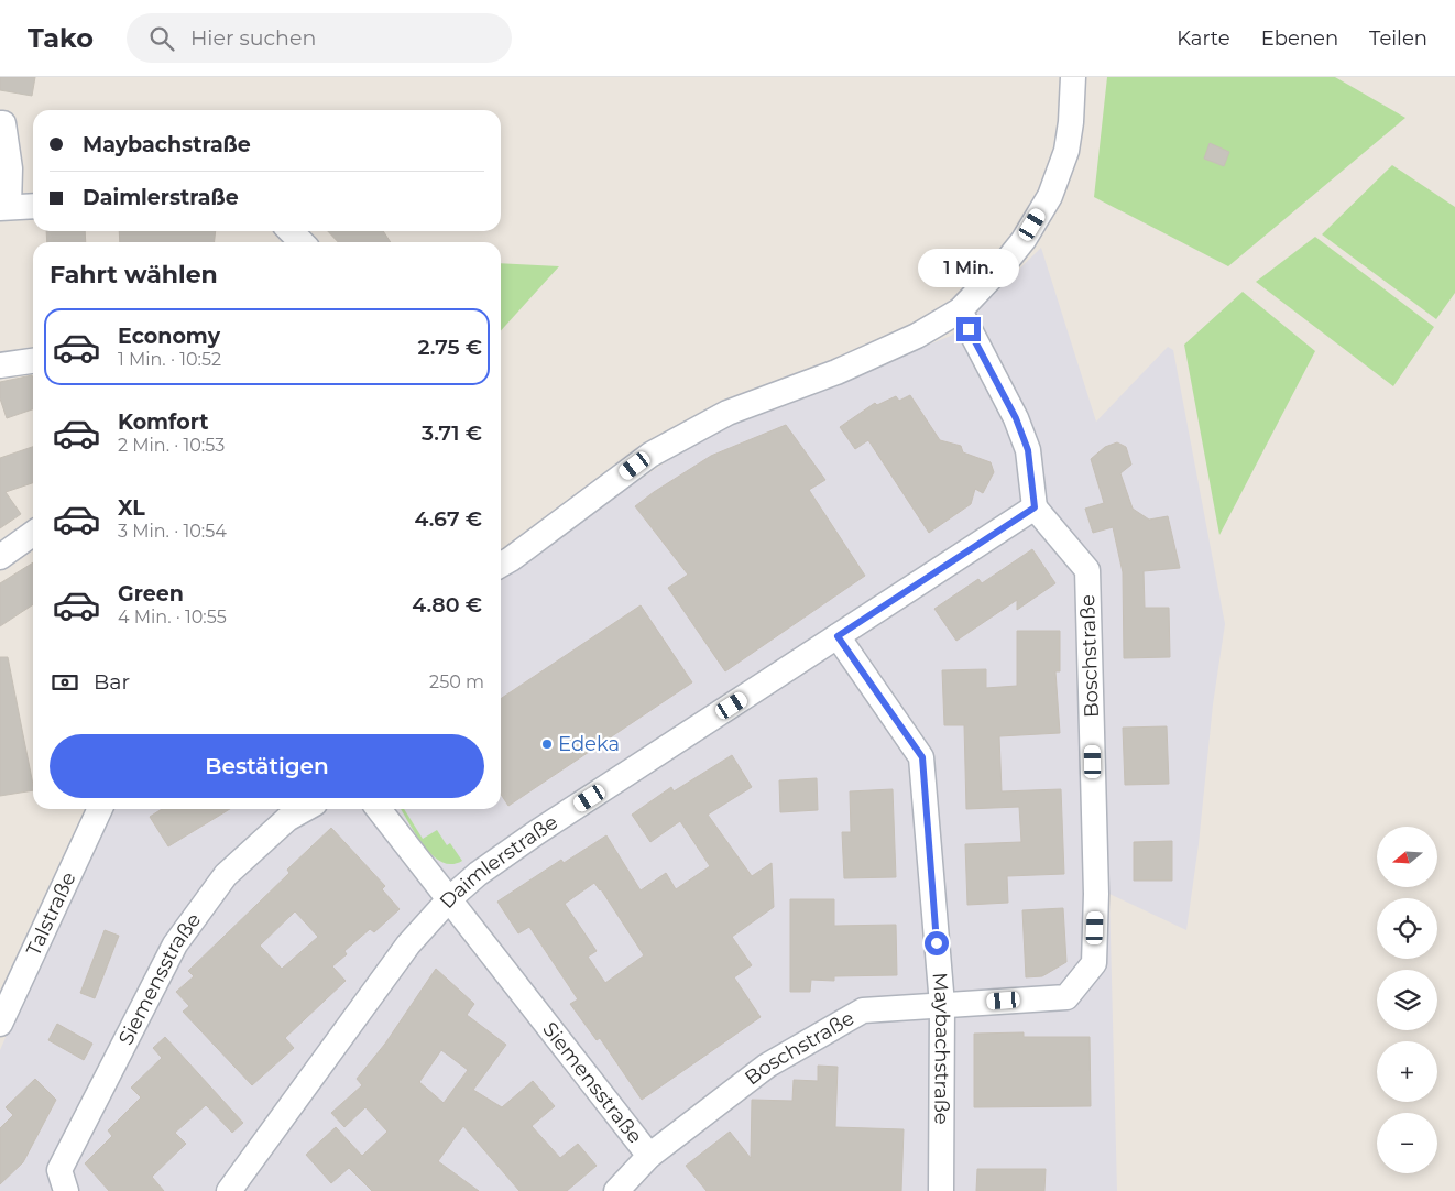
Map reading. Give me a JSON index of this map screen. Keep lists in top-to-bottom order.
{
  "streets": {
    "street": [
      "Boschstraße",
      "Daimlerstraße",
      "Talstraße",
      "Siemensstraße",
      "Maybachstraße"
    ]
  },
  "crossings": [
    ["Boschstraße", "Daimlerstraße"],
    ["Boschstraße", "Siemensstraße"],
    ["Boschstraße", "Maybachstraße"],
    ["Daimlerstraße", "Siemensstraße"],
    ["Daimlerstraße", "Maybachstraße"]
  ],
  "places": ["Edeka"],
  "north": "left",
  "page": {
    "header": "Tako",
    "search": "Hier suchen",
    "nav": ["Karte", "Ebenen", "Teilen"],
    "banner": ["Maybachstraße", "Daimlerstraße"],
    "heading": "Fahrt wählen",
    "bubble": "1 Min.",
    "list": [
      {
        "name": "Economy",
        "note": "1 Min. · 10:52",
        "value": "2.75 €"
      },
      {
        "name": "Komfort",
        "note": "2 Min. · 10:53",
        "value": "3.71 €"
      },
      {
        "name": "XL",
        "note": "3 Min. · 10:54",
        "value": "4.67 €"
      },
      {
        "name": "Green",
        "note": "4 Min. · 10:55",
        "value": "4.80 €"
      }
    ],
    "pay": ["Bar", "250 m"],
    "buttons": "Bestätigen",
    "map_buttons": ["+", "−"]
  }
}
